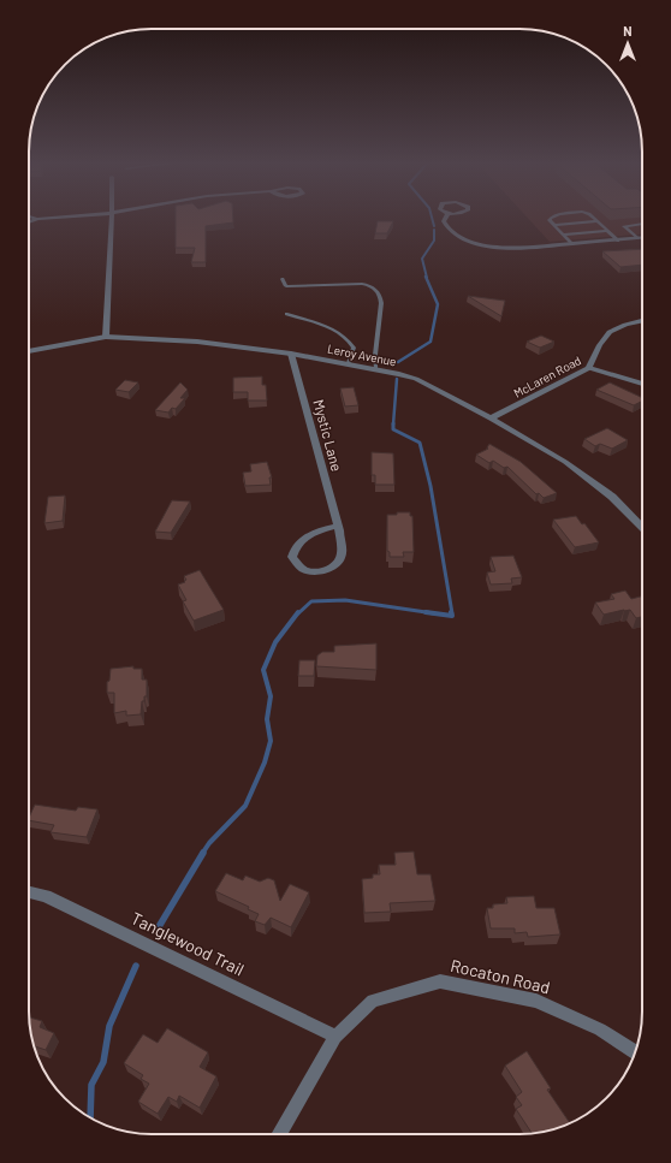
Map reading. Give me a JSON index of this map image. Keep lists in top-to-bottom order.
{
  "streets": {
    "street": [
      "Leroy Avenue",
      "McLaren Road",
      "Mystic Lane",
      "Tanglewood Trail",
      "Rocaton Road"
    ]
  },
  "crossings": [
    ["Leroy Avenue", "McLaren Road"],
    ["Leroy Avenue", "Mystic Lane"],
    ["Tanglewood Trail", "Rocaton Road"]
  ],
  "north": "top"
}
